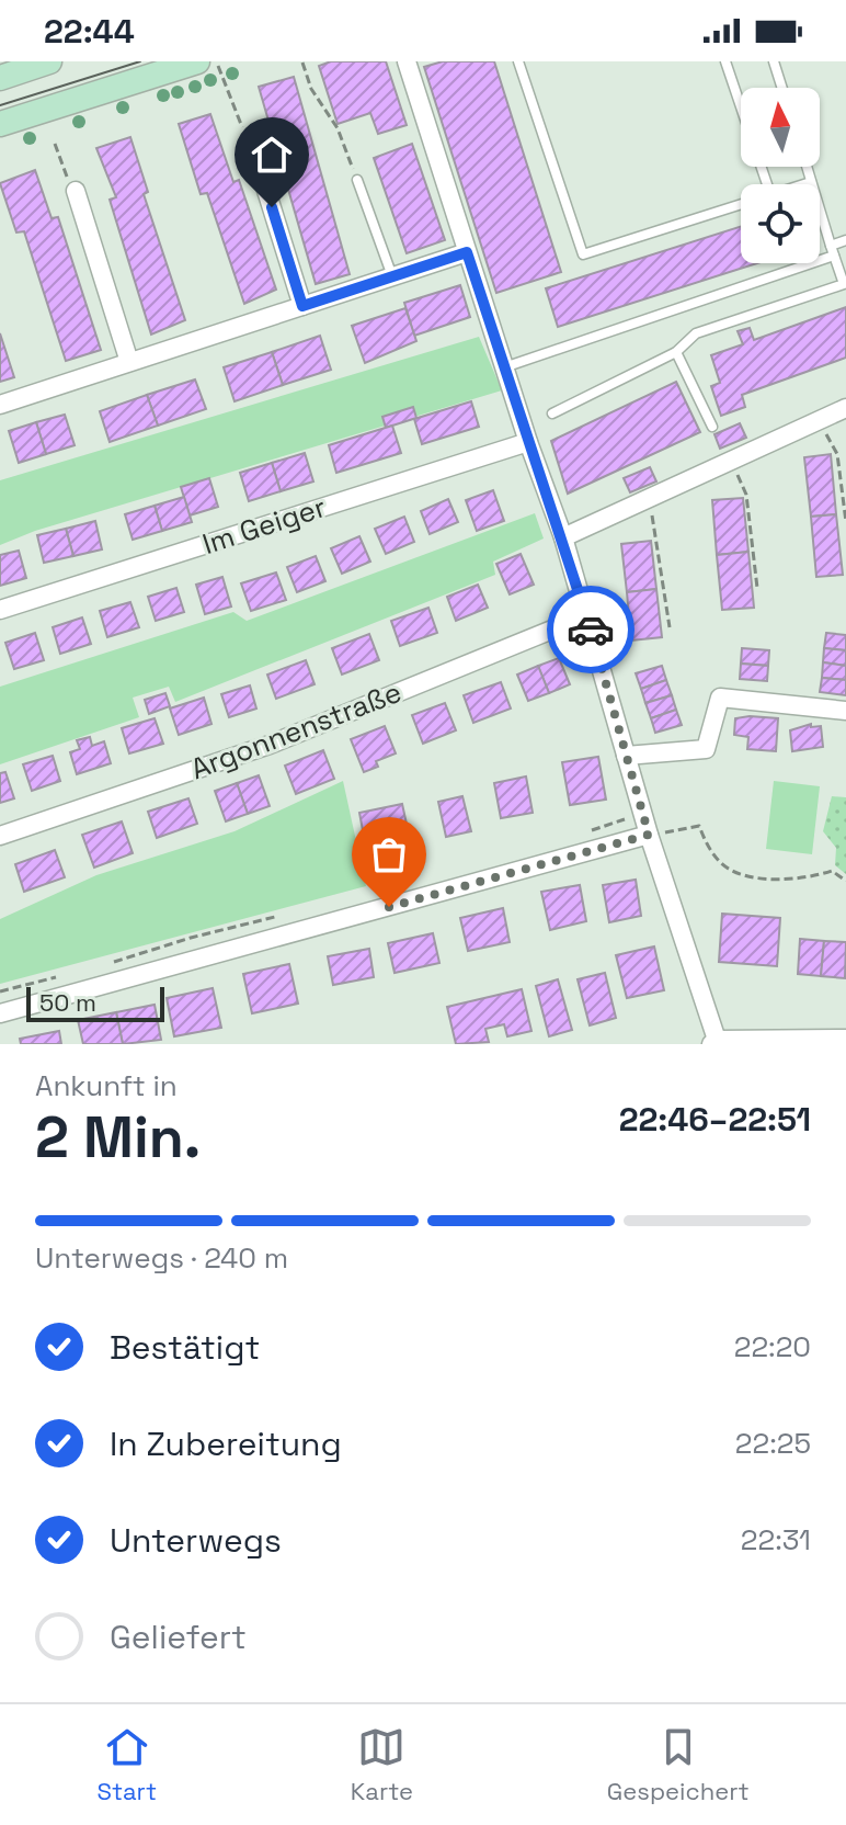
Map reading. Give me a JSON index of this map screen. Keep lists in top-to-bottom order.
{
  "streets": {
    "street": ["Im Geiger", "Argonnenstraße"]
  },
  "scale_bar": "50 m",
  "north": "top",
  "page": {
    "status": "22:44",
    "scale": "50 m",
    "heading": ["2 Min.", "Ankunft in", "22:46–22:51"],
    "bar": "Unterwegs · 240 m",
    "list": [
      ["Bestätigt", "22:20"],
      ["In Zubereitung", "22:25"],
      ["Unterwegs", "22:31"],
      "Geliefert"
    ],
    "tabs": ["Start", "Karte", "Gespeichert"]
  }
}
